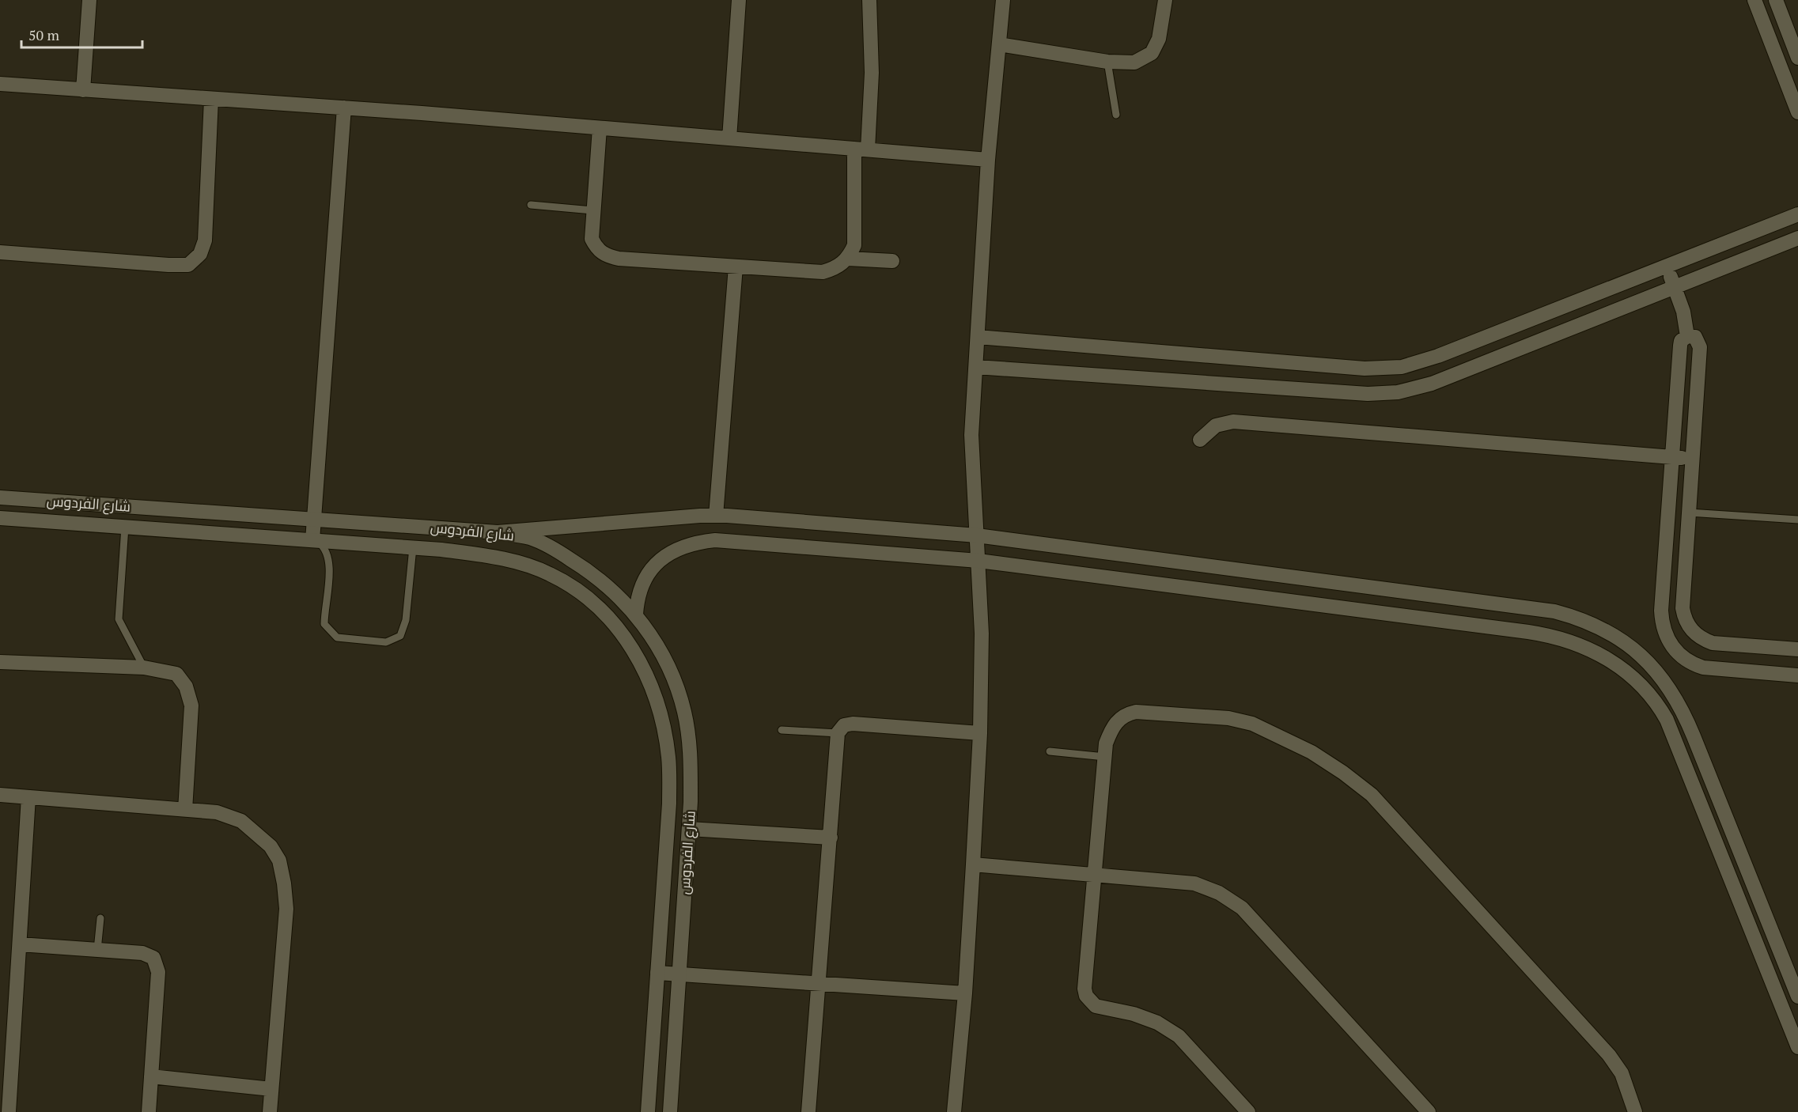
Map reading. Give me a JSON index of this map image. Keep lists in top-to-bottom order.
{
  "streets": {
    "street": ["شارع الفردوس"]
  },
  "scale_bar": "50 m"
}
